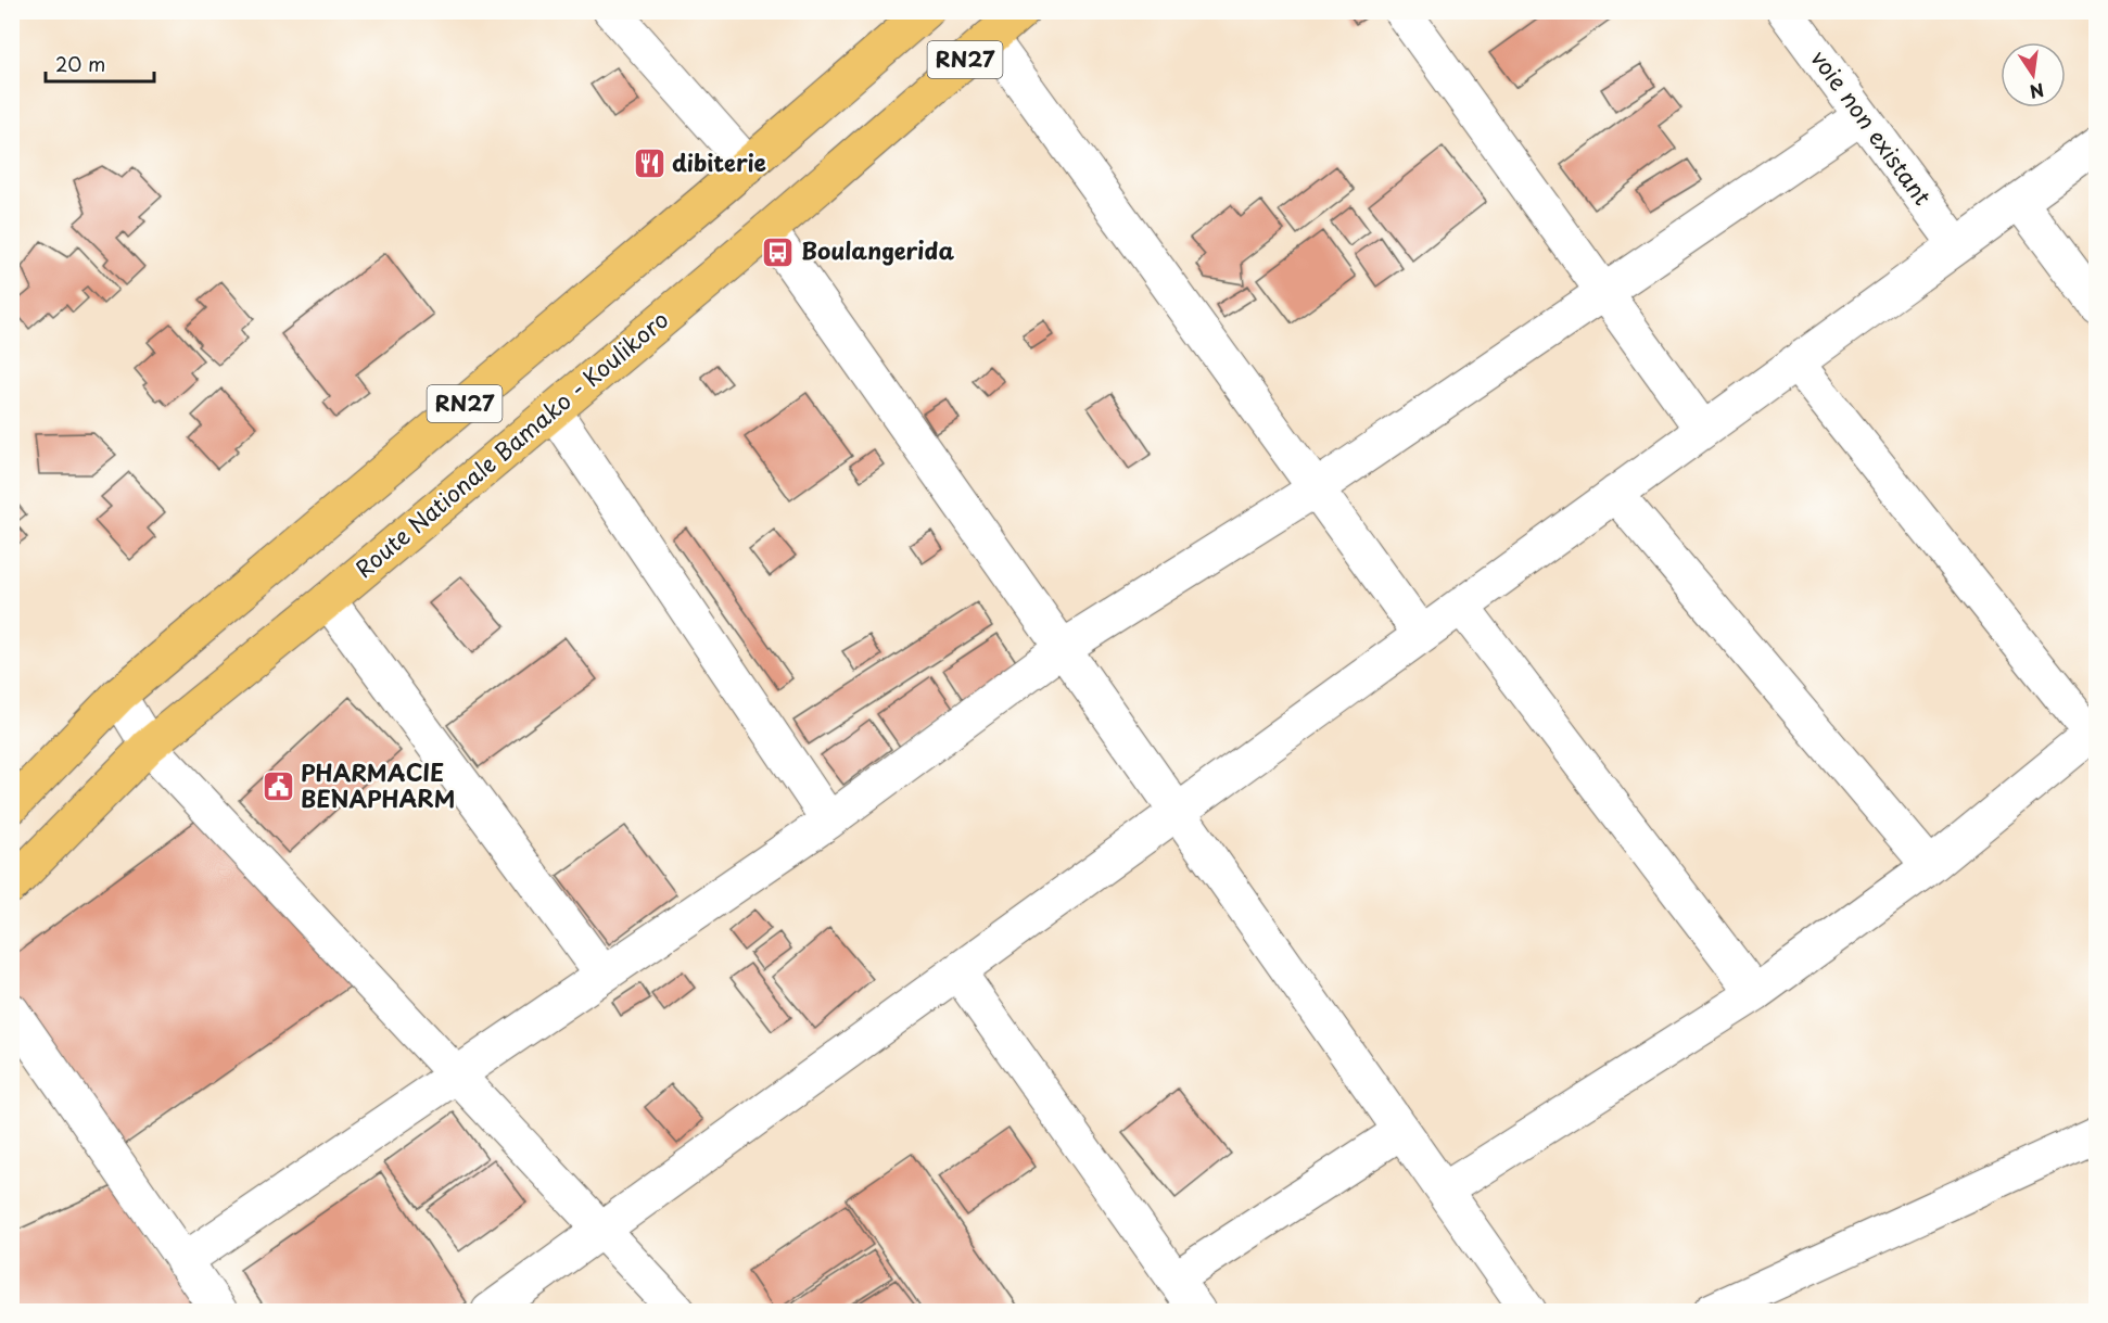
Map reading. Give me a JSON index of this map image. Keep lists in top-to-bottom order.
{
  "streets": {
    "main road": ["RN27", "Route Nationale Bamako - Koulikoro"],
    "street": ["voie non existant"]
  },
  "places": {
    "restaurant": ["dibiterie"],
    "bus stop": ["Boulangerida"],
    "public building": ["PHARMACIE BENAPHARM"]
  },
  "scale_bar": "20 m",
  "north": "bottom"
}
